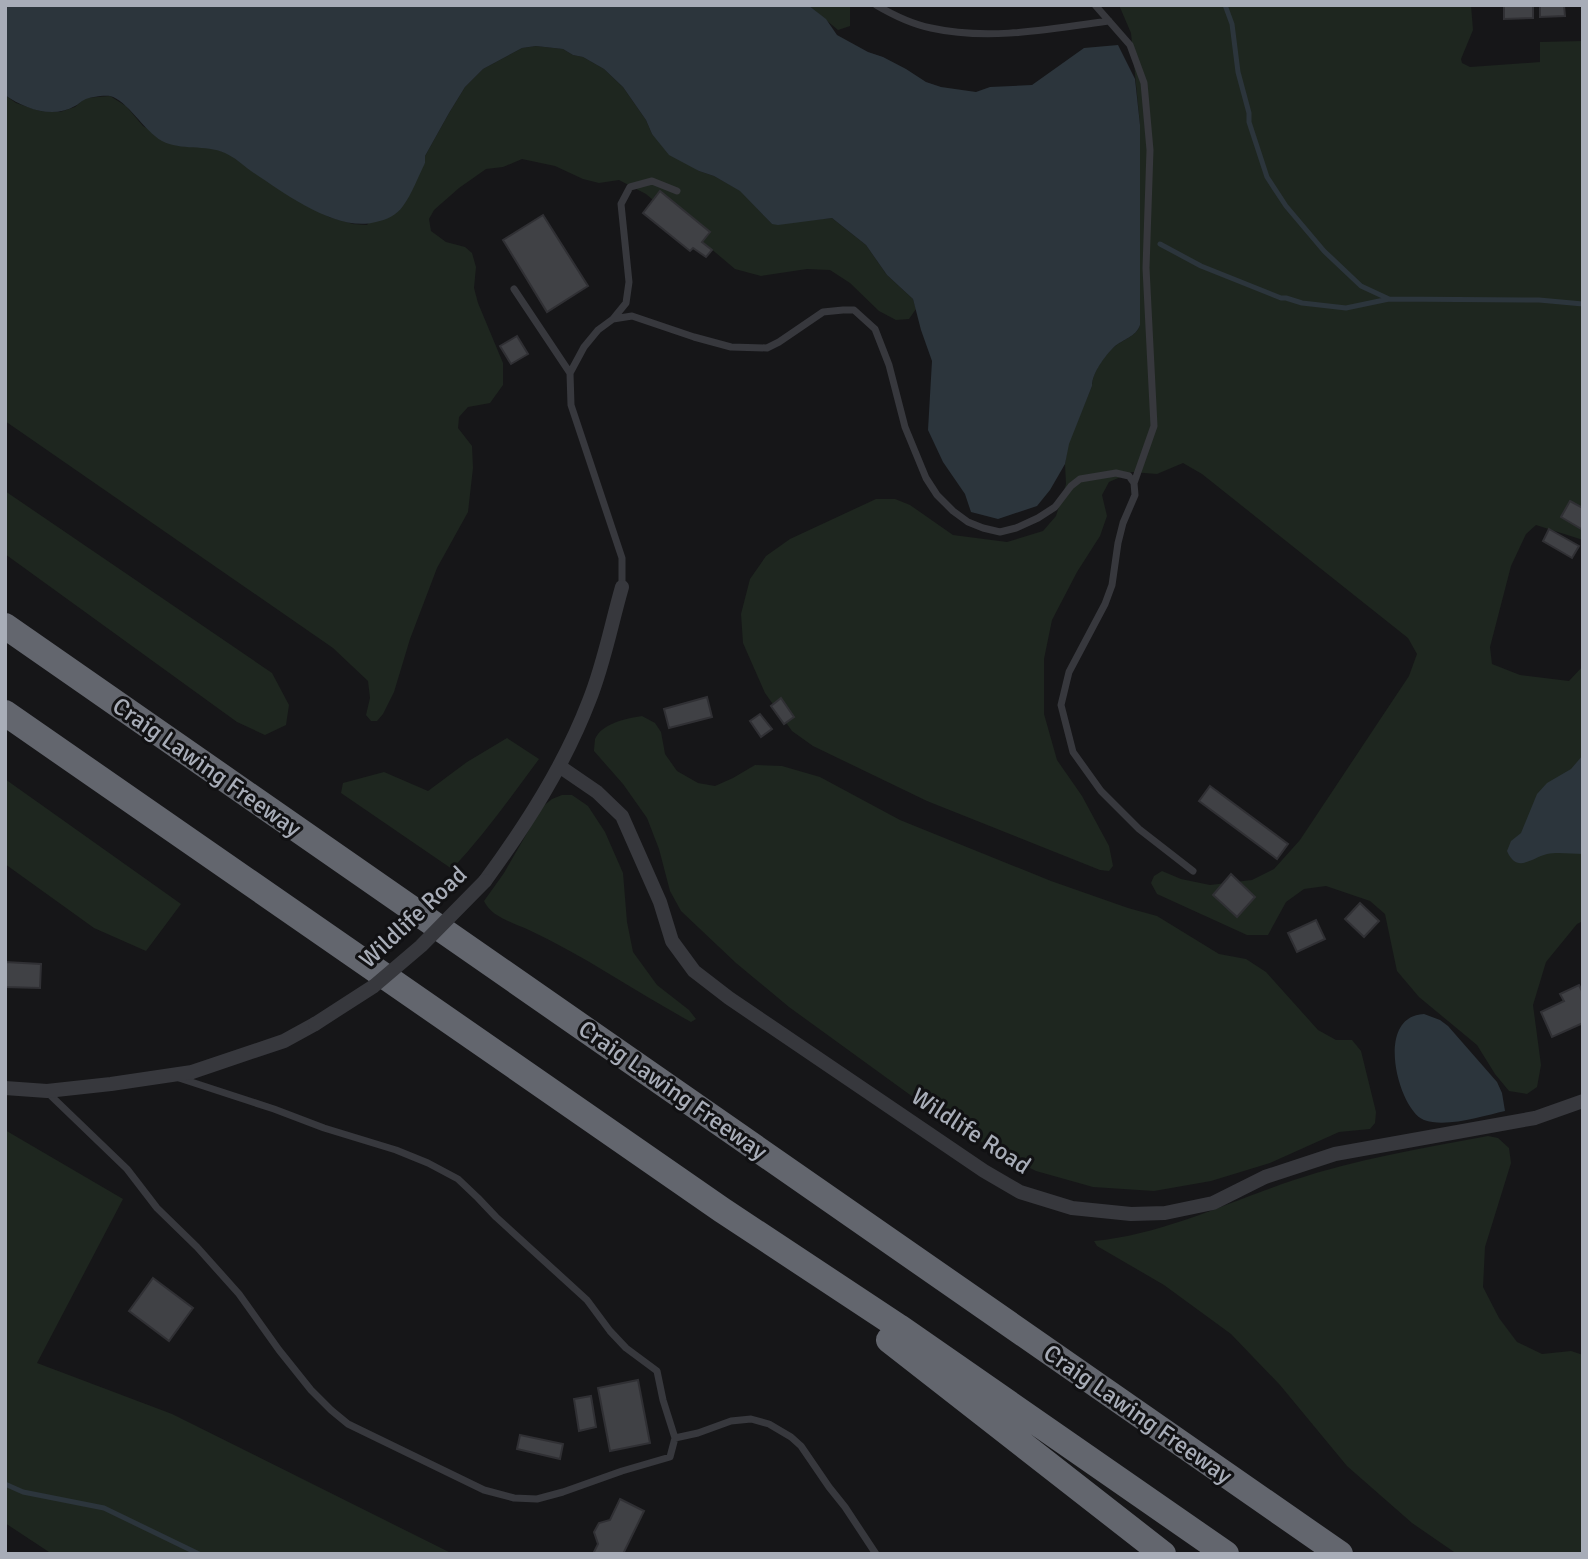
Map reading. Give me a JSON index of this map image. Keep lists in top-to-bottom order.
{
  "streets": {
    "highway": ["Craig Lawing Freeway"],
    "street": ["Wildlife Road"]
  }
}
